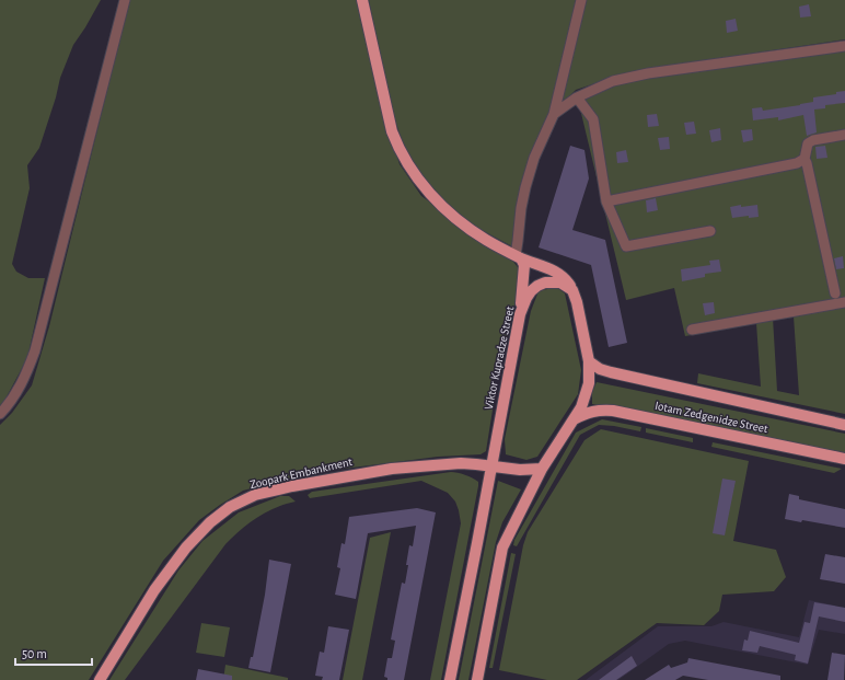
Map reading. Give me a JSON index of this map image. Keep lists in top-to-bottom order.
{
  "streets": {
    "main road": ["Viktor Kupradze Street", "Iotam Zedgenidze Street", "Zoopark Embankment"]
  },
  "crossings": [
    ["Viktor Kupradze Street", "Zoopark Embankment"]
  ],
  "scale_bar": "50 m"
}
